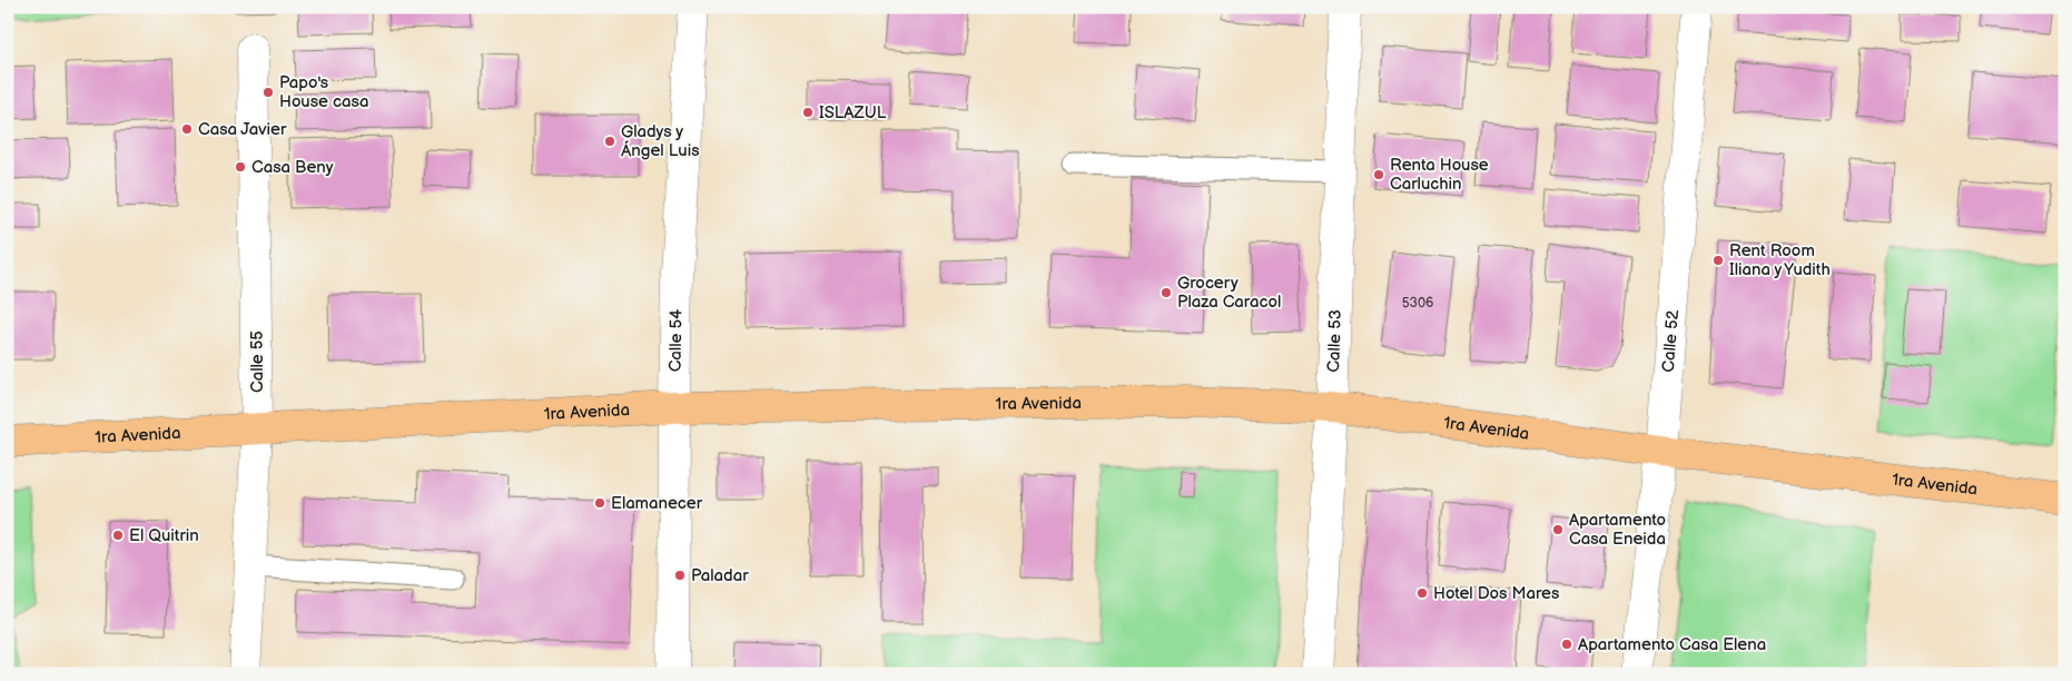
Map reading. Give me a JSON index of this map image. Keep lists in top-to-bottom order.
{
  "streets": {
    "main road": ["1ra Avenida"],
    "street": [
      "Calle 54",
      "Calle 53",
      "Calle 52",
      "Calle 55"
    ]
  },
  "crossings": [
    ["Calle 54", "1ra Avenida"],
    ["Calle 53", "1ra Avenida"],
    ["Calle 52", "1ra Avenida"],
    ["Calle 55", "1ra Avenida"]
  ],
  "places": [
    "Papo's House casa",
    "ISLAZUL",
    "Casa Javier",
    "Gladys y Ángel Luis",
    "Casa Beny",
    "Renta House Carluchin",
    "Rent Room Iliana y Yudith",
    "Grocery Plaza Caracol",
    "Elamanecer",
    "Apartamento Casa Eneida",
    "El Quitrin",
    "Paladar",
    "Hotel Dos Mares",
    "Apartamento Casa Elena"
  ],
  "house_numbers": ["5306"]
}
